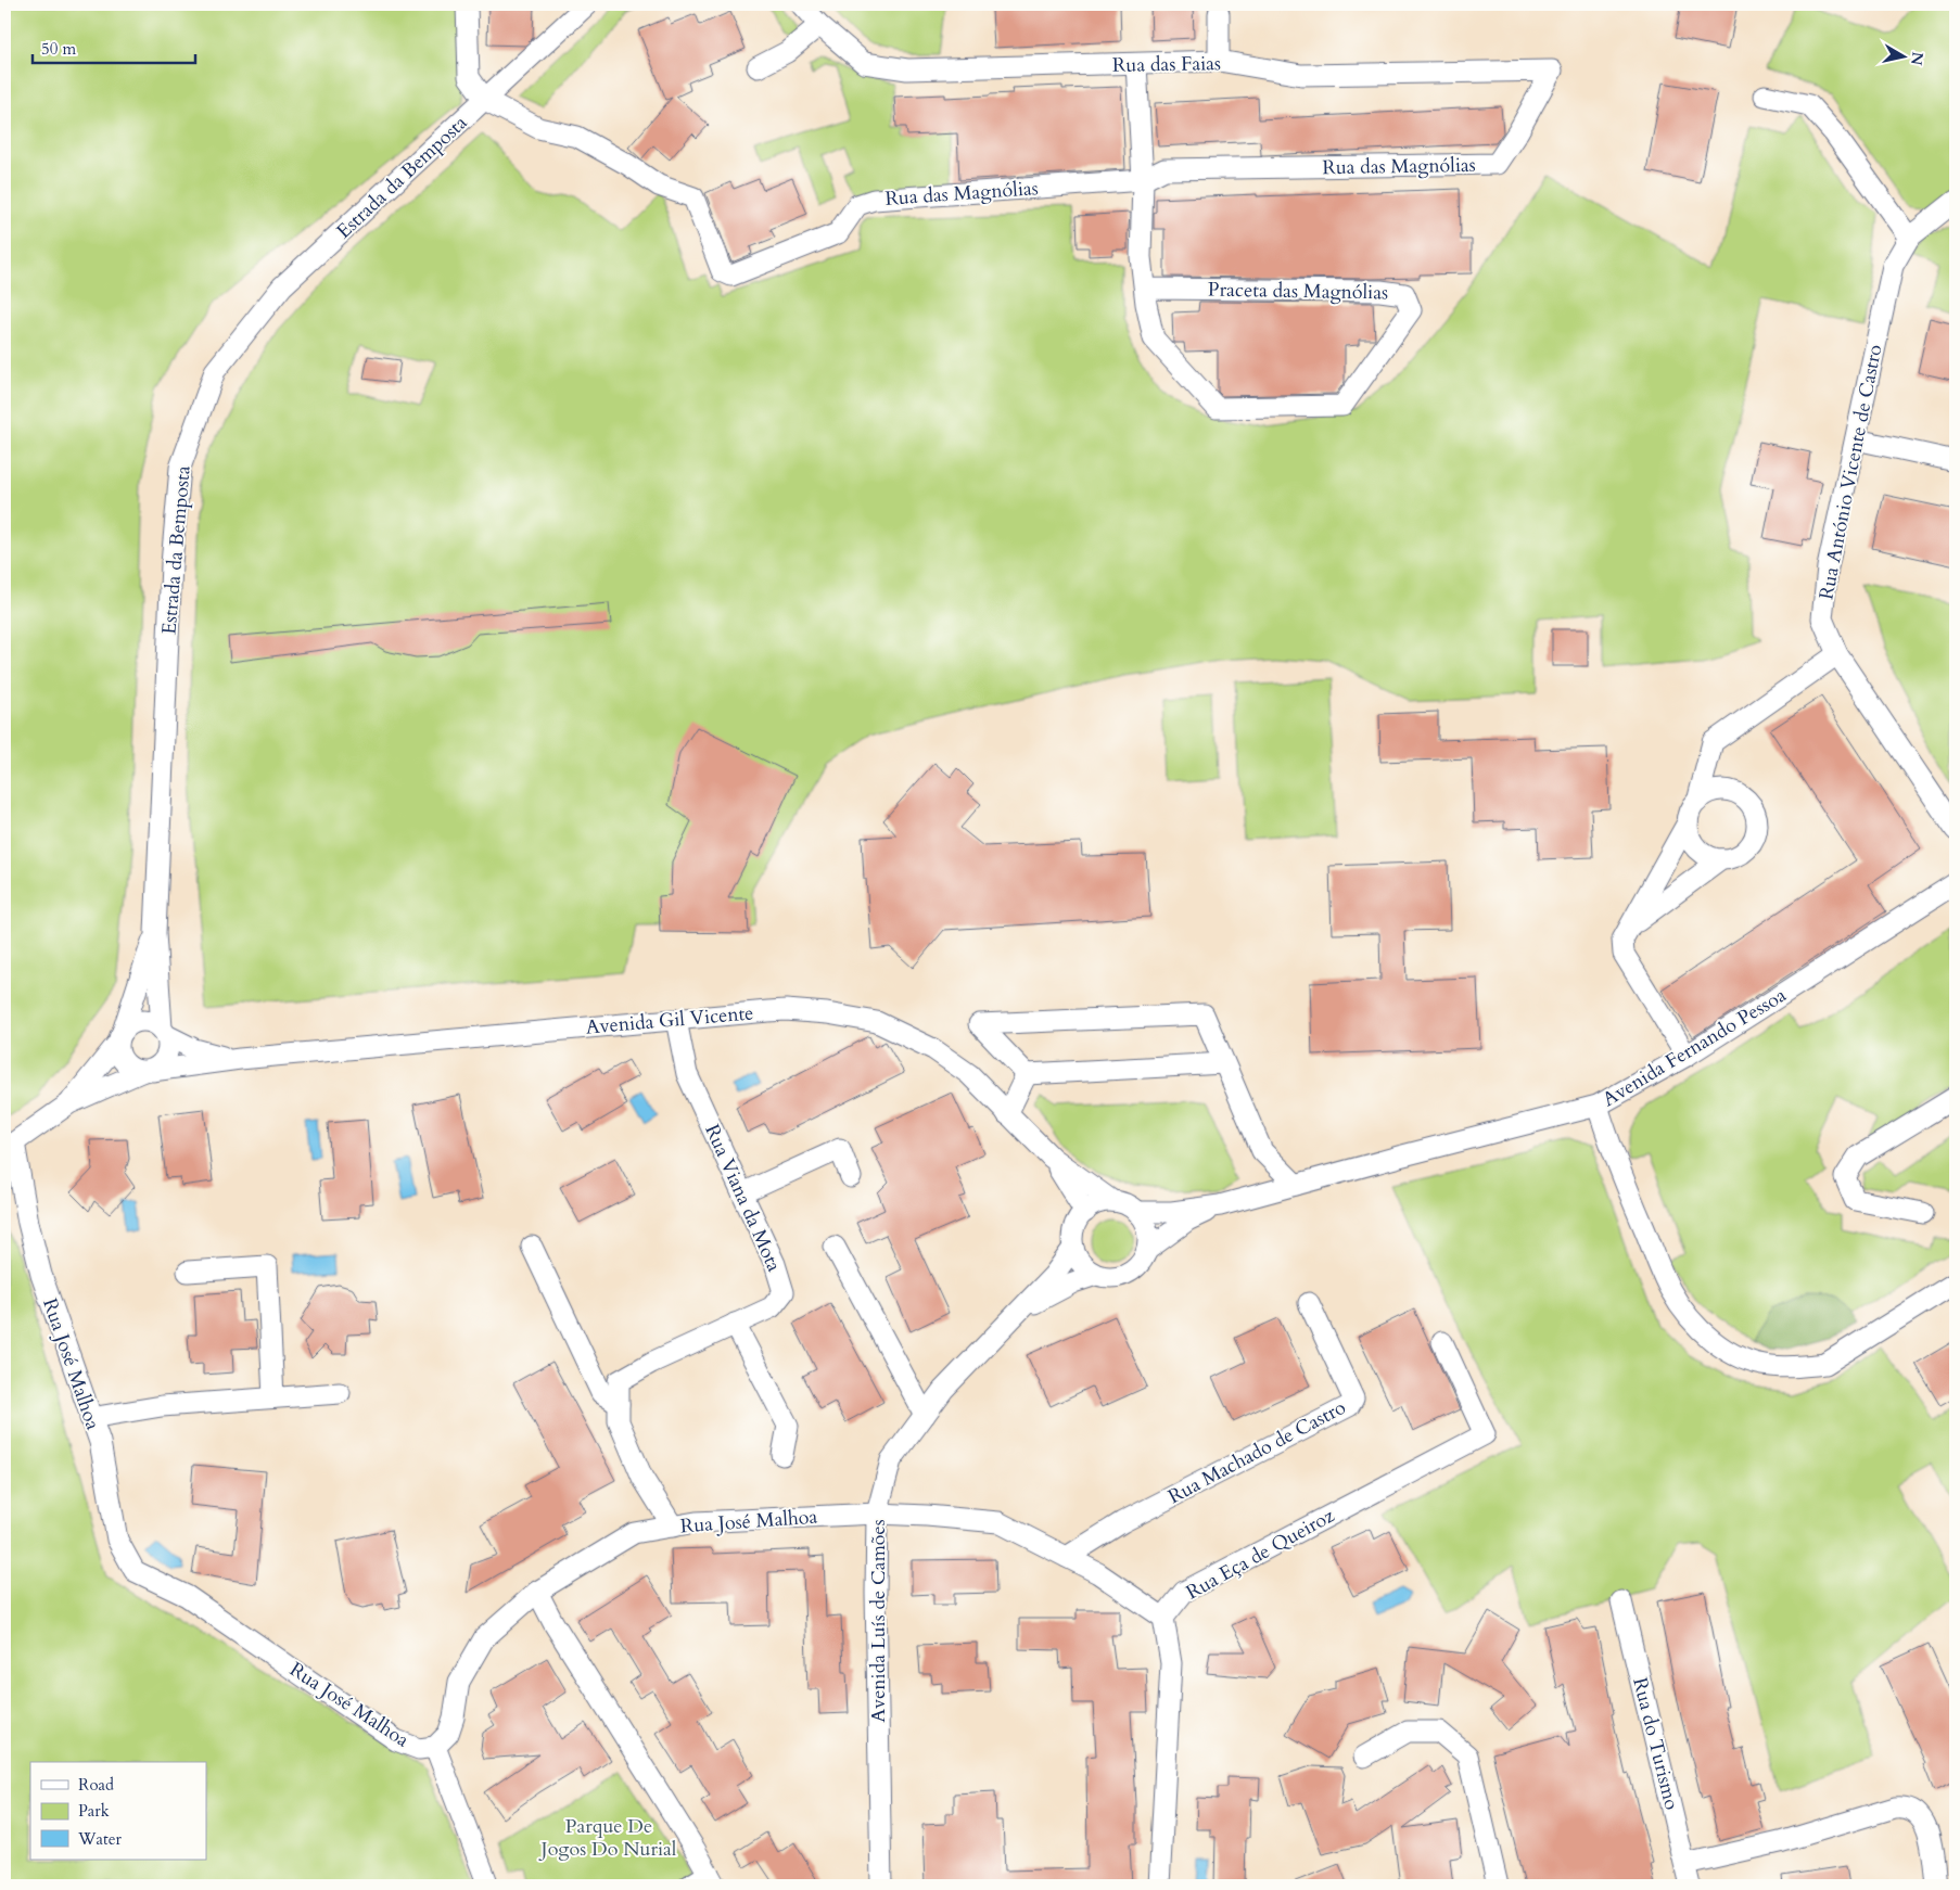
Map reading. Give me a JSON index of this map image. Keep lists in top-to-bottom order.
{
  "streets": {
    "street": [
      "Rua das Faias",
      "Rua das Magnólias",
      "Estrada da Bemposta",
      "Praceta das Magnólias",
      "Rua António Vicente de Castro",
      "Avenida Gil Vicente",
      "Avenida Fernando Pessoa",
      "Rua Viana da Mota",
      "Rua José Malhoa",
      "Rua Machado de Castro",
      "Rua Eça de Queiroz",
      "Avenida Luís de Camões",
      "Rua do Turismo"
    ]
  },
  "crossings": [
    ["Rua das Faias", "Rua das Magnólias"],
    ["Rua das Magnólias", "Estrada da Bemposta"],
    ["Avenida Gil Vicente", "Rua Viana da Mota"],
    ["Rua Viana da Mota", "Rua José Malhoa"],
    ["Rua José Malhoa", "Rua Machado de Castro"],
    ["Rua José Malhoa", "Rua Eça de Queiroz"],
    ["Rua José Malhoa", "Avenida Luís de Camões"]
  ],
  "parks": ["Parque De Jogos Do Nurial"],
  "legend": ["Road", "Park", "Water"],
  "scale_bar": "50 m",
  "north": "right"
}
